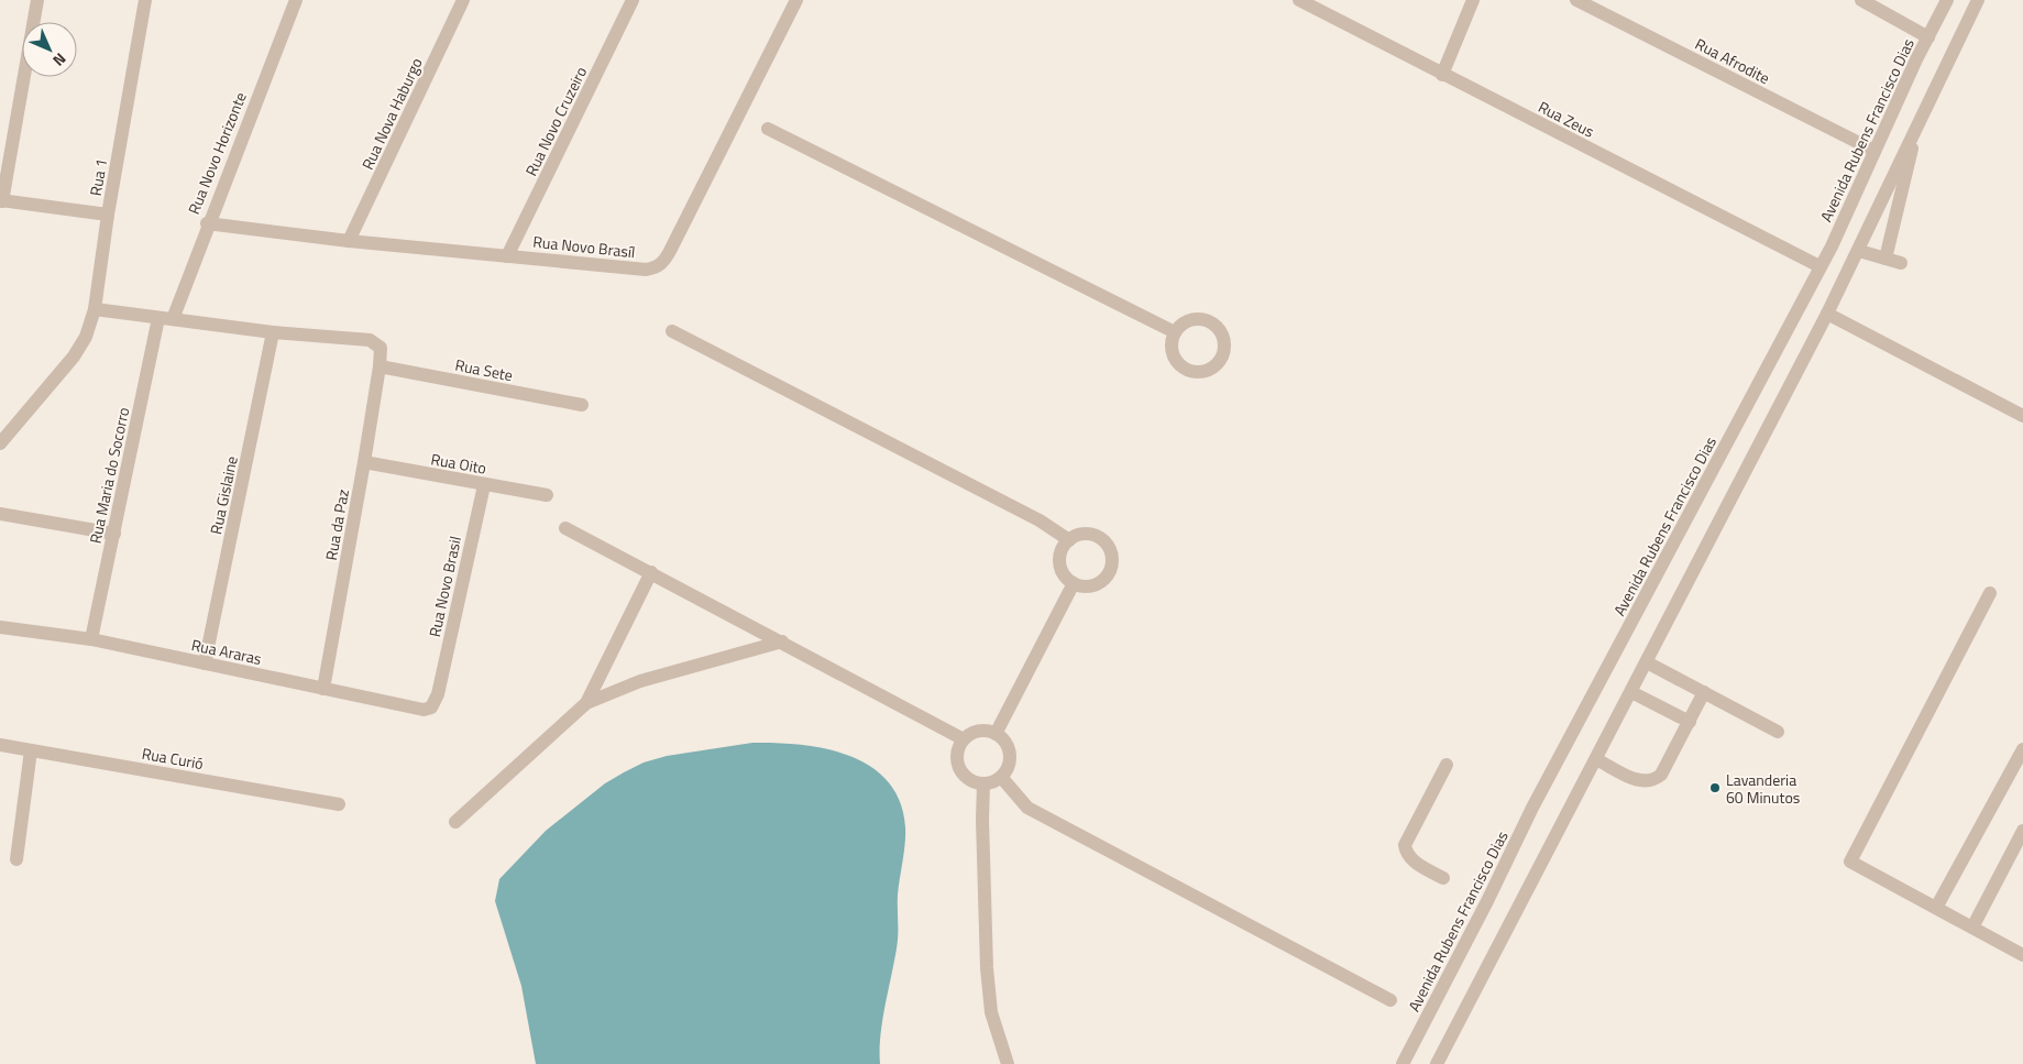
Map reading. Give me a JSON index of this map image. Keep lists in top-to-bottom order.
{
  "streets": {
    "street": [
      "Rua Afrodite",
      "Rua Nova Haburgo",
      "Rua Zeus",
      "Rua Novo Cruzeiro",
      "Avenida Rubens Francisco Dias",
      "Rua Novo Horizonte",
      "Rua 1",
      "Rua Novo Brasíl",
      "Rua Sete",
      "Rua Oito",
      "Rua Maria do Socorro",
      "Rua Gislaine",
      "Rua da Paz",
      "Rua Novo Brasil",
      "Rua Araras",
      "Rua Curió"
    ]
  },
  "crossings": [
    ["Rua Afrodite", "Avenida Rubens Francisco Dias"],
    ["Rua Nova Haburgo", "Rua Novo Brasíl"],
    ["Rua Zeus", "Avenida Rubens Francisco Dias"],
    ["Rua Novo Cruzeiro", "Rua Novo Brasíl"],
    ["Rua Novo Horizonte", "Rua Novo Brasíl"],
    ["Rua Novo Horizonte", "Rua Maria do Socorro"],
    ["Rua Sete", "Rua da Paz"],
    ["Rua Oito", "Rua da Paz"],
    ["Rua Oito", "Rua Novo Brasil"],
    ["Rua Maria do Socorro", "Rua Araras"],
    ["Rua Gislaine", "Rua Araras"],
    ["Rua da Paz", "Rua Araras"],
    ["Rua Novo Brasil", "Rua Araras"]
  ],
  "places": ["Lavanderia 60 Minutos"],
  "north": "bottom right"
}
